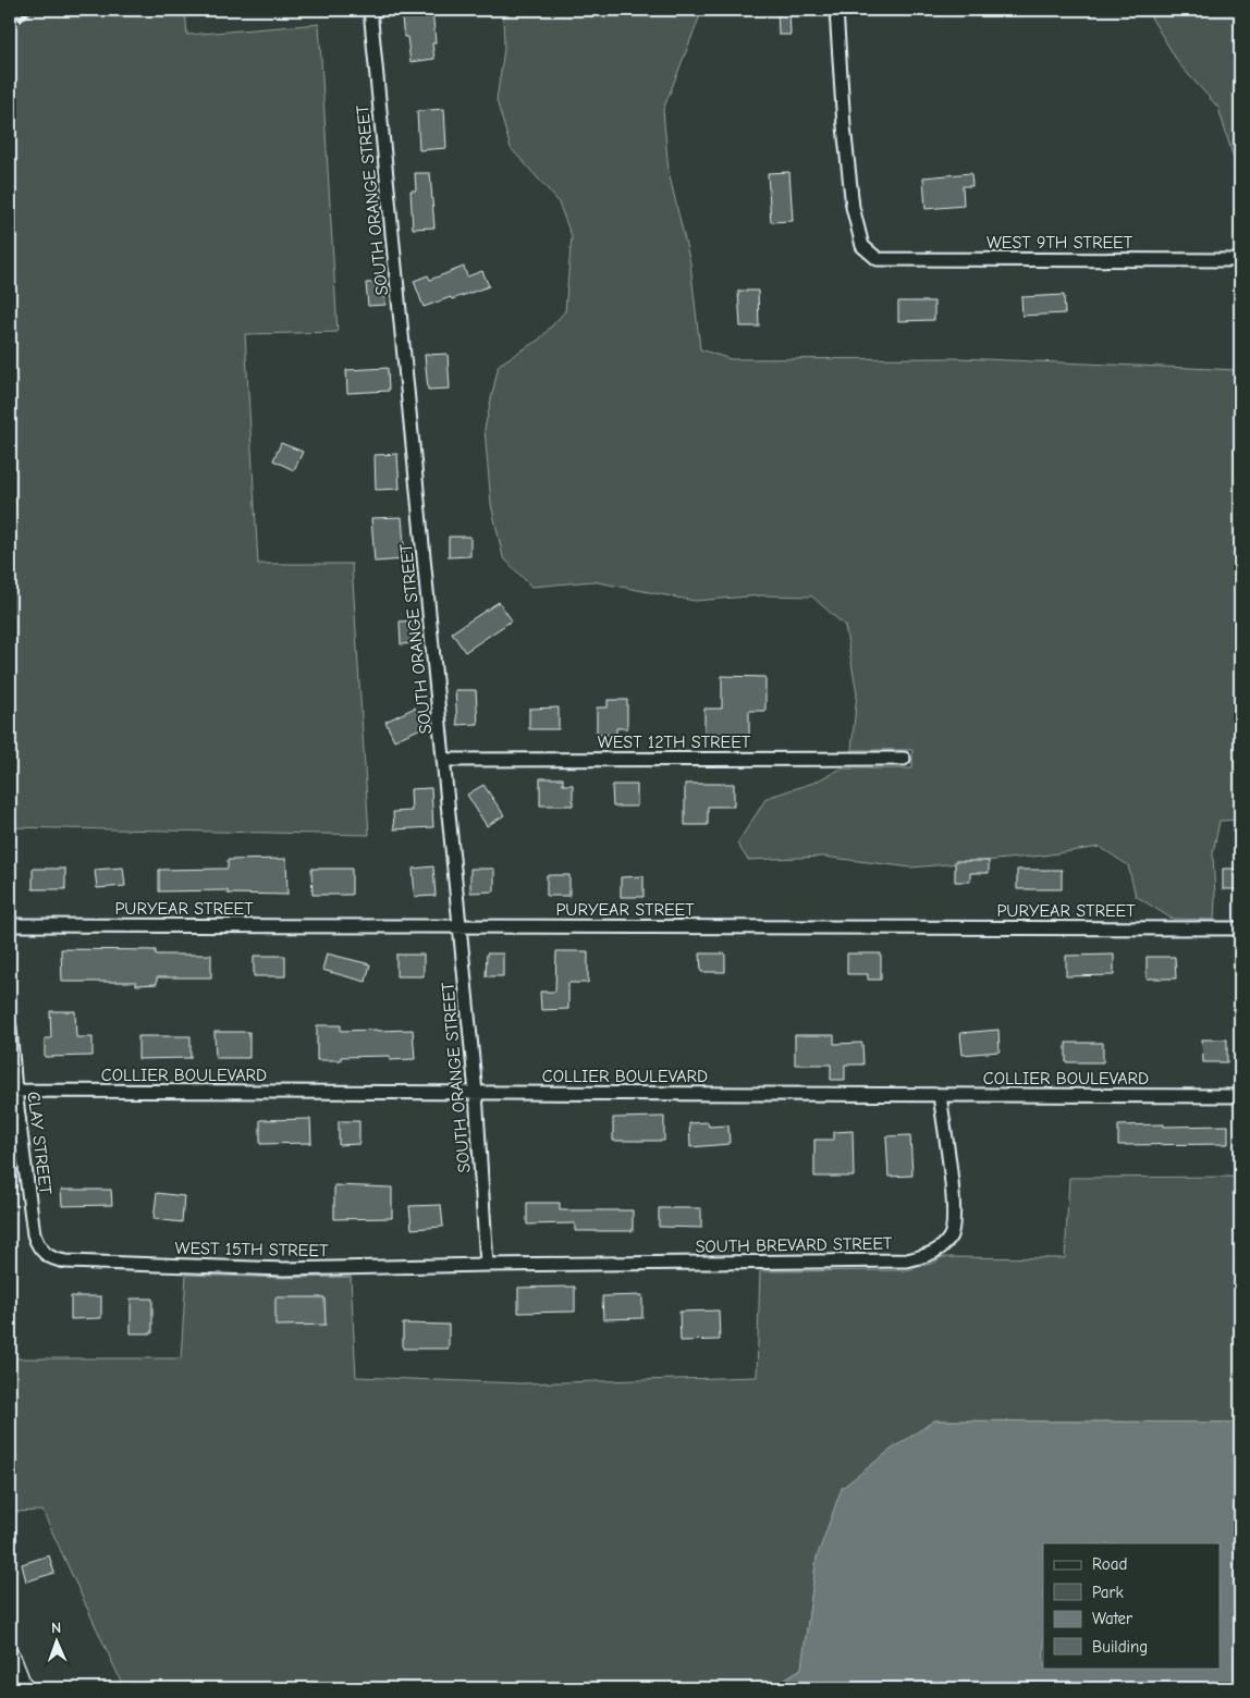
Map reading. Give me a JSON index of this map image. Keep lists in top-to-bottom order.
{
  "streets": {
    "street": [
      "SOUTH ORANGE STREET",
      "WEST 9TH STREET",
      "WEST 12TH STREET",
      "PURYEAR STREET",
      "COLLIER BOULEVARD",
      "CLAY STREET",
      "SOUTH BREVARD STREET",
      "WEST 15TH STREET"
    ]
  },
  "crossings": [
    ["SOUTH ORANGE STREET", "WEST 12TH STREET"],
    ["SOUTH ORANGE STREET", "PURYEAR STREET"],
    ["SOUTH ORANGE STREET", "COLLIER BOULEVARD"],
    ["SOUTH ORANGE STREET", "SOUTH BREVARD STREET"],
    ["SOUTH ORANGE STREET", "WEST 15TH STREET"],
    ["COLLIER BOULEVARD", "CLAY STREET"],
    ["COLLIER BOULEVARD", "SOUTH BREVARD STREET"],
    ["CLAY STREET", "WEST 15TH STREET"],
    ["SOUTH BREVARD STREET", "WEST 15TH STREET"]
  ],
  "legend": [
    "Road",
    "Park",
    "Water",
    "Building"
  ],
  "north": "top"
}
